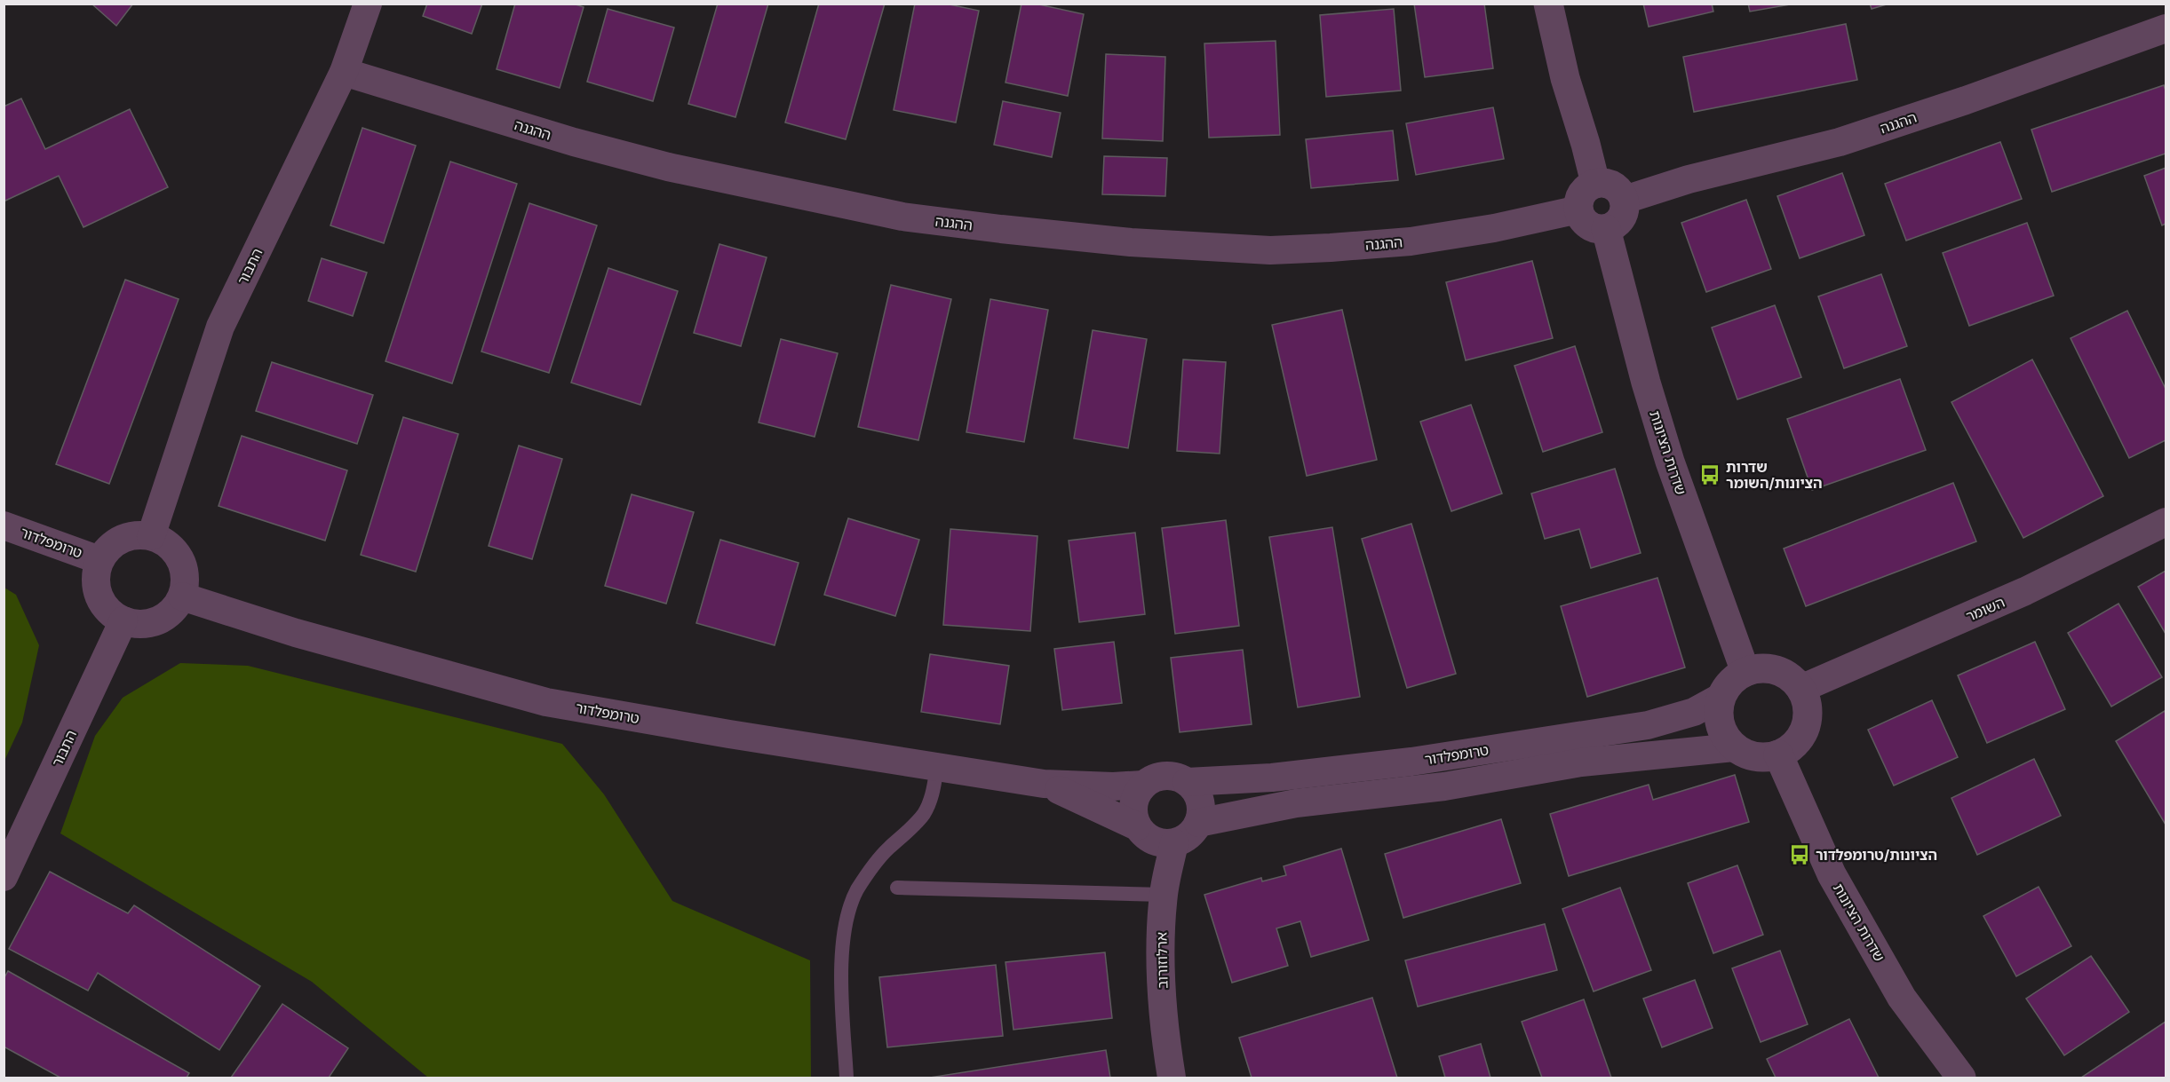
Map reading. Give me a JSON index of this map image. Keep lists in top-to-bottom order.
{
  "streets": {
    "street": [
      "ההגנה",
      "התבור",
      "שדרות הציונות",
      "טרומפלדור",
      "השומר",
      "ארלוזורוב"
    ]
  },
  "crossings": [
    ["ההגנה", "התבור"],
    ["ההגנה", "שדרות הציונות"],
    ["התבור", "טרומפלדור"],
    ["שדרות הציונות", "טרומפלדור"],
    ["שדרות הציונות", "השומר"],
    ["טרומפלדור", "השומר"],
    ["טרומפלדור", "ארלוזורוב"]
  ],
  "places": {
    "bus stop": ["שדרות הציונות/השומר", "הציונות/טרומפלדור"]
  }
}
